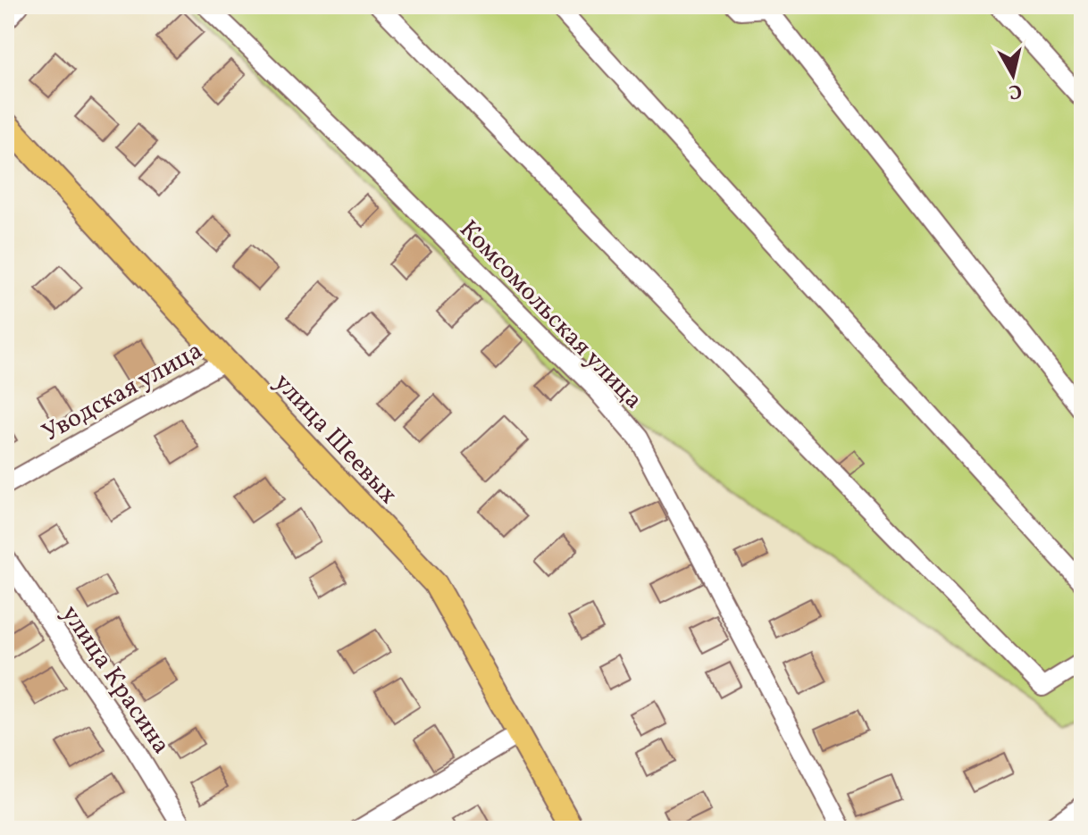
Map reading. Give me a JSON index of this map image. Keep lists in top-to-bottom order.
{
  "streets": {
    "main road": ["улица Шеевых"],
    "street": ["Комсомольская улица", "Уводская улица", "улица Красина"]
  },
  "crossings": [
    ["Уводская улица", "улица Шеевых"]
  ],
  "north": "bottom"
}
